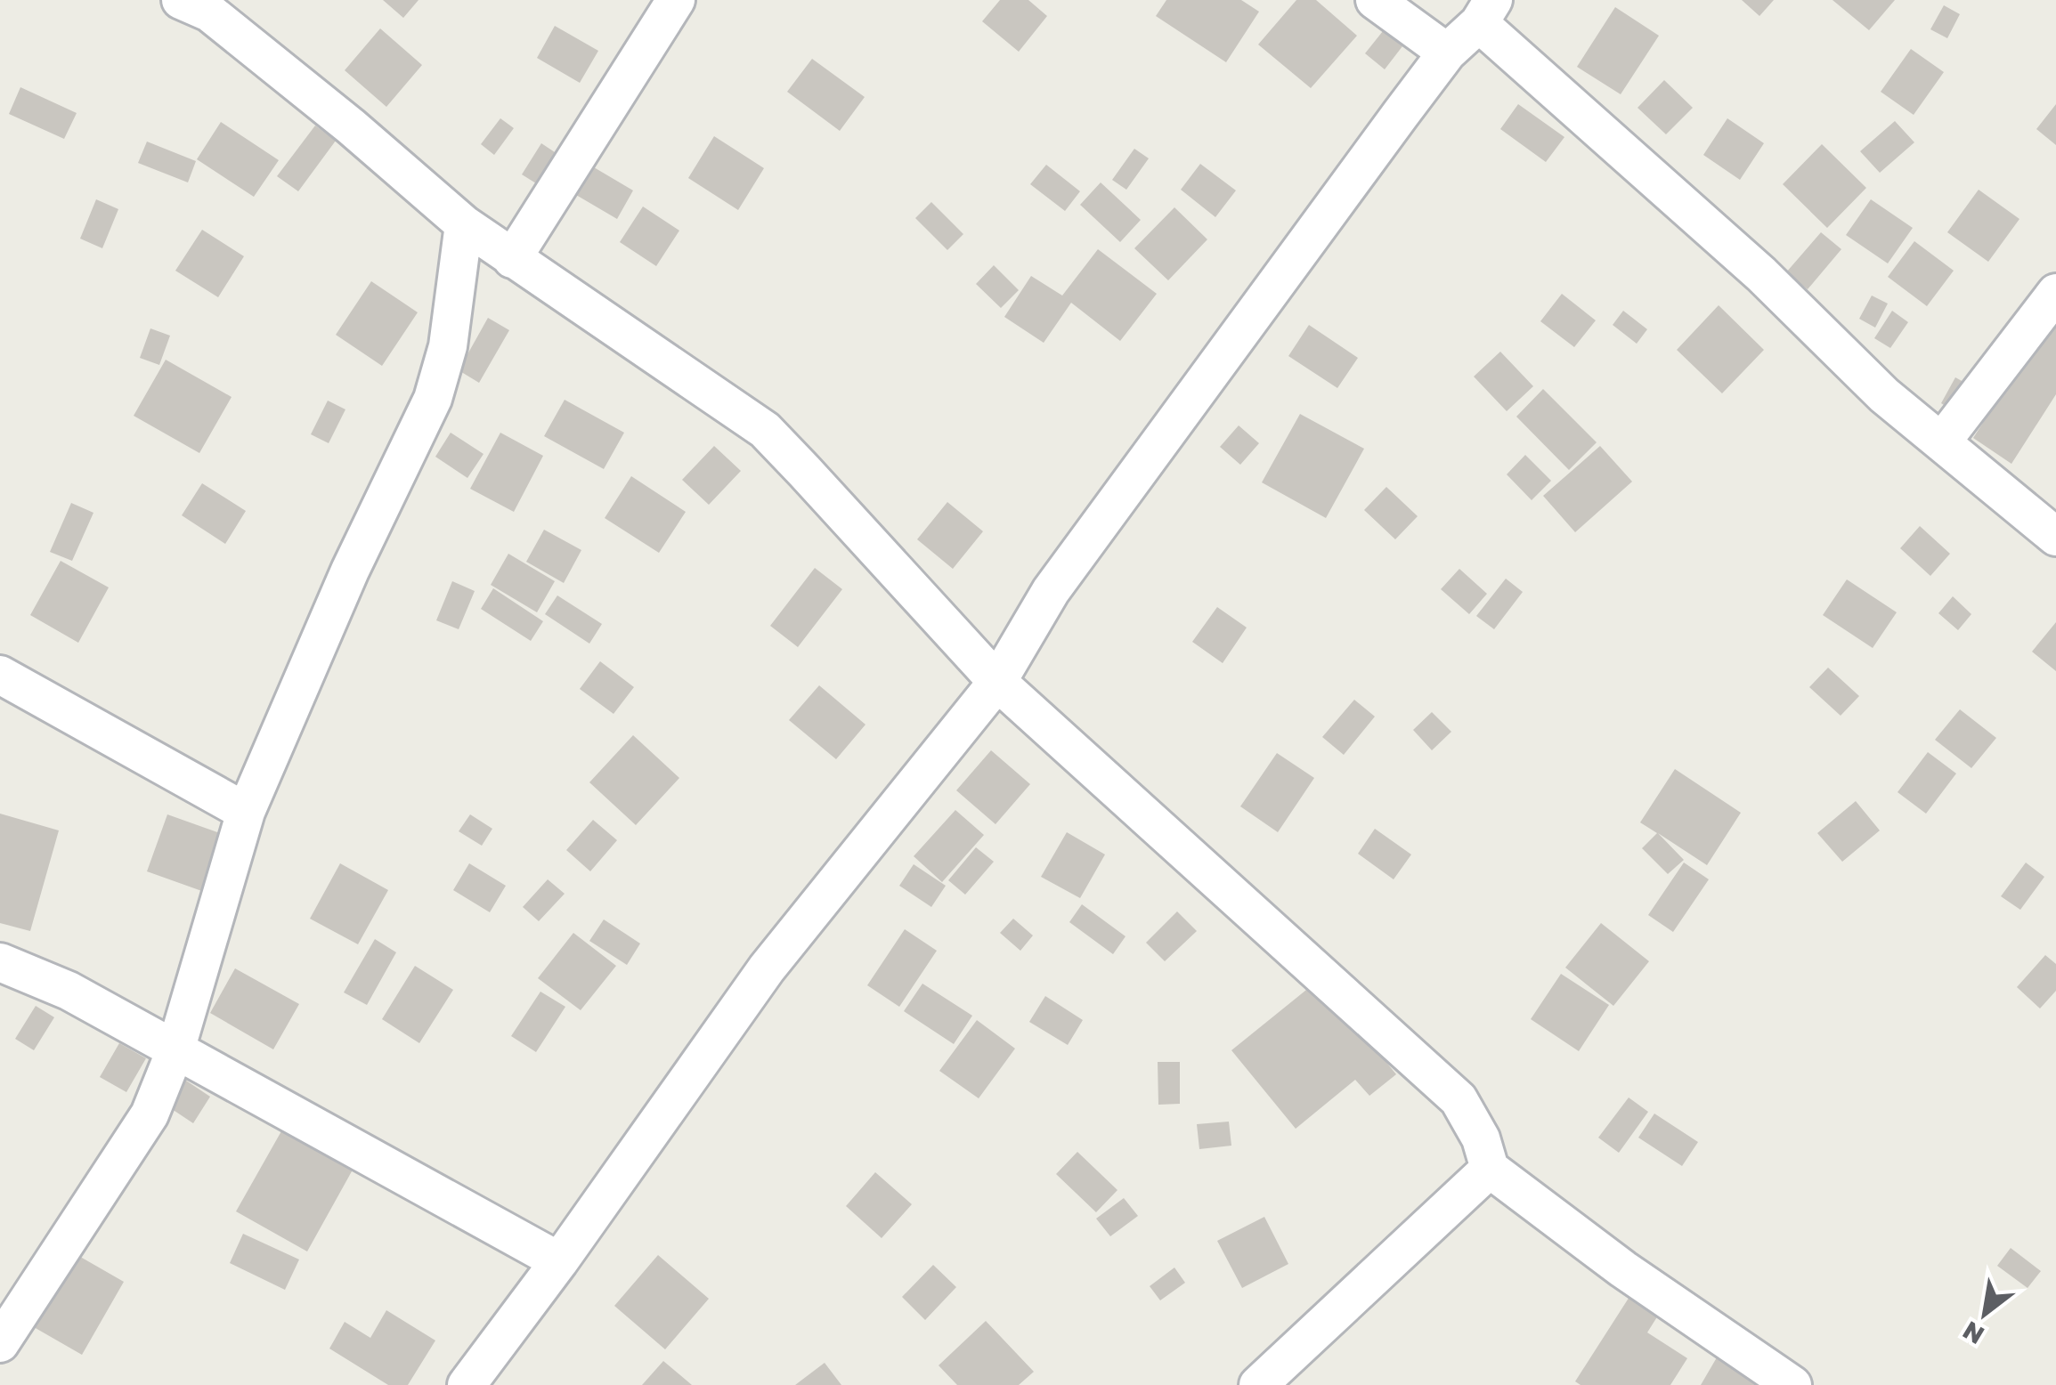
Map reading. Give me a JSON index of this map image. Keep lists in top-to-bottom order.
{
  "north": "bottom left"
}
